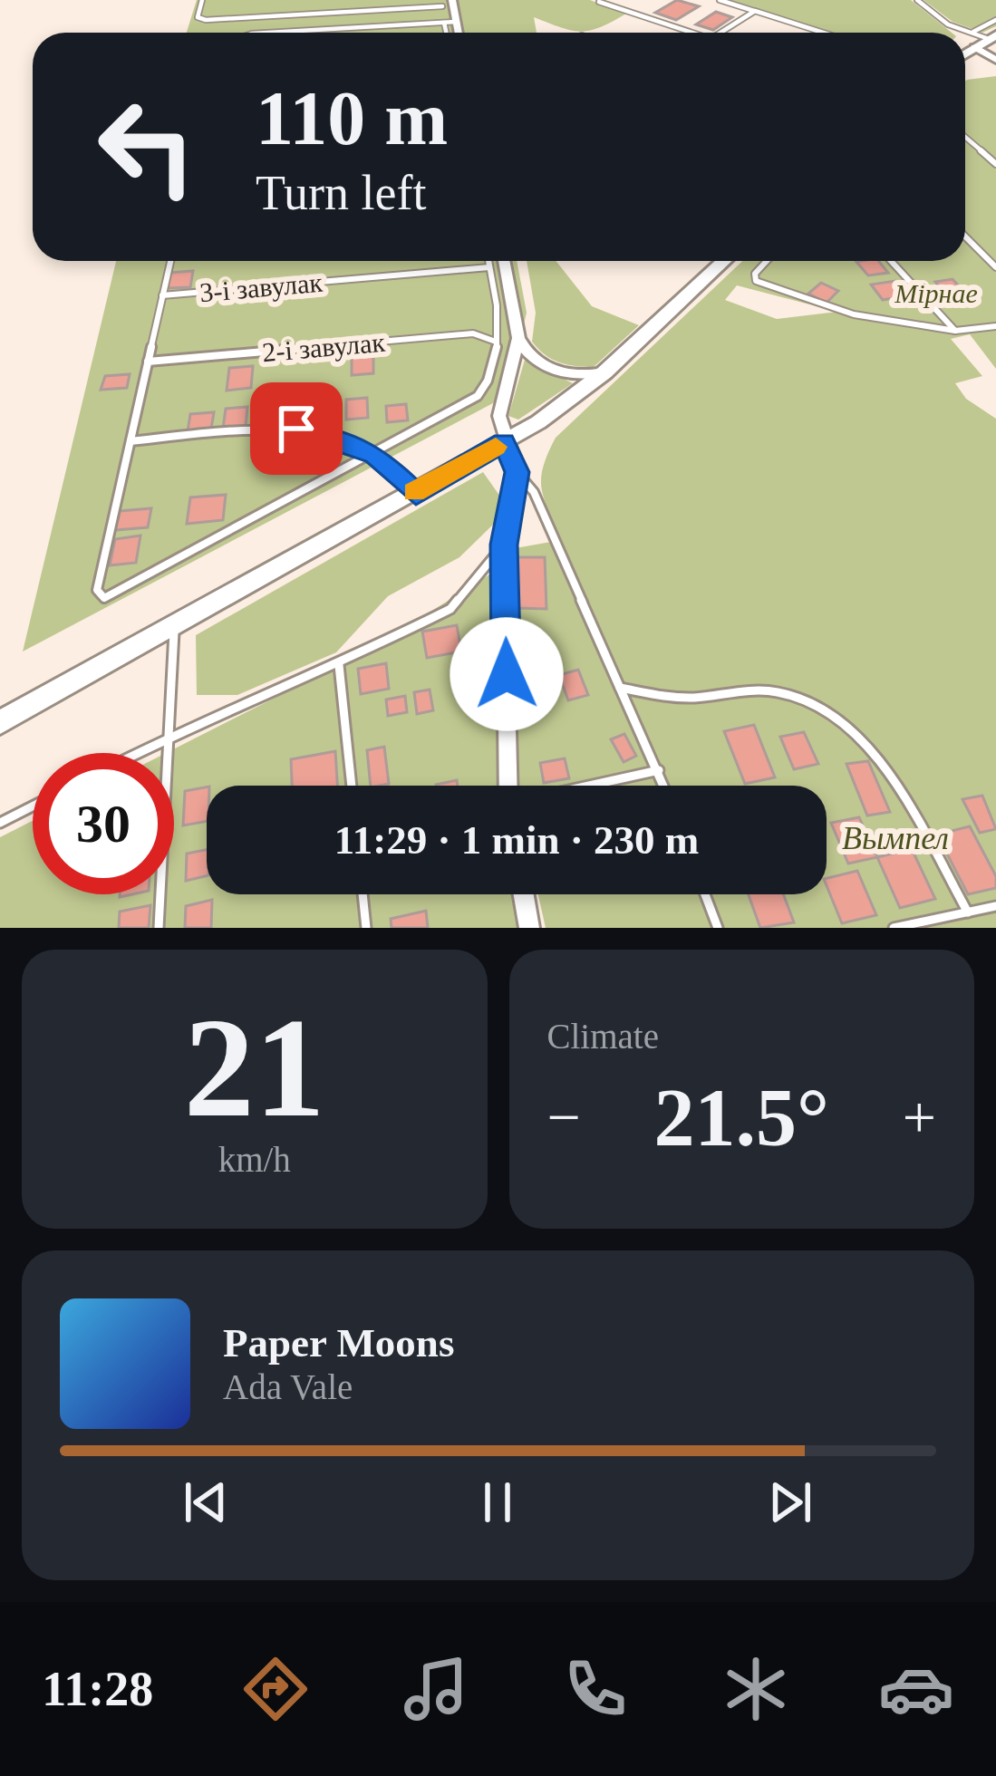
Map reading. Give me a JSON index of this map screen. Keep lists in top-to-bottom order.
{
  "streets": {
    "lane": ["3-і завулак", "2-і завулак"]
  },
  "parks": ["Мірнае", "Вымпел"],
  "page": {
    "turn": ["110 m", "Turn left"],
    "limit": "30",
    "trip": "11:29 · 1 min · 230 m",
    "tile": [
      ["21", "km/h"],
      "Climate"
    ],
    "heat": ["−", "21.5°", "+"],
    "song": ["Paper Moons", "Ada Vale"],
    "tabs": "11:28"
  }
}
